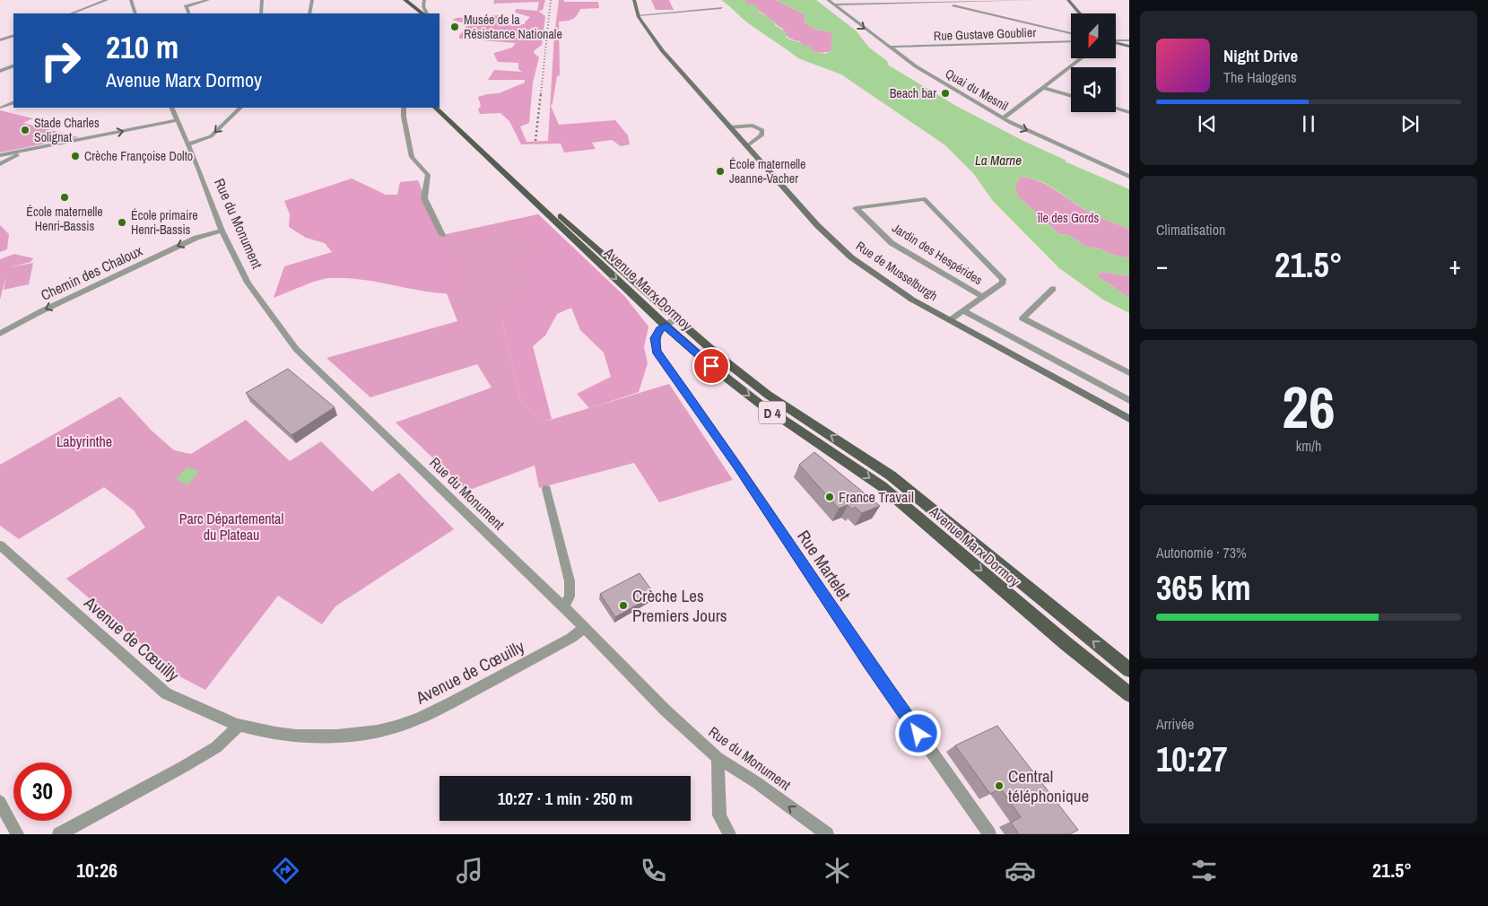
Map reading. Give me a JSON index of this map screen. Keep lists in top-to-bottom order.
{
  "streets": {
    "main road": ["Avenue Marx Dormoy", "D 4"],
    "street": [
      "Rue Gustave Goublier",
      "Quai du Mesnil",
      "Rue du Monument",
      "Jardin des Hespérides",
      "Rue de Musselburgh",
      "Chemin des Chaloux",
      "Rue Martelet",
      "Avenue de Cœuilly"
    ]
  },
  "crossings": [
    ["Rue Gustave Goublier", "Quai du Mesnil"],
    ["Rue du Monument", "Chemin des Chaloux"],
    ["Rue du Monument", "Avenue de Cœuilly"],
    ["Jardin des Hespérides", "Rue de Musselburgh"],
    ["Avenue Marx Dormoy", "Rue Martelet"]
  ],
  "one_way": ["Quai du Mesnil", "Chemin des Chaloux"],
  "water": ["La Marne"],
  "parks": ["île des Gords", "Labyrinthe", "Parc Départemental du Plateau"],
  "places": [
    "Musée de la Résistance Nationale",
    "Beach bar",
    "Stade Charles Solignat",
    "Crèche Françoise Dolto",
    "École maternelle Jeanne-Vacher",
    "École maternelle Henri-Bassis",
    "École primaire Henri-Bassis",
    "France Travail",
    "Crèche Les Premiers Jours",
    "Central téléphonique"
  ],
  "north": "bottom",
  "page": {
    "turn": ["210 m", "Avenue Marx Dormoy"],
    "song": ["Night Drive", "The Halogens"],
    "tile": [
      "Climatisation",
      ["26", "km/h"],
      ["Autonomie · 73%", "365 km"],
      ["Arrivée", "10:27"]
    ],
    "heat": ["−", "21.5°", "+"],
    "limit": "30",
    "trip": "10:27 · 1 min · 250 m",
    "tabs": ["10:26", "21.5°"]
  }
}
